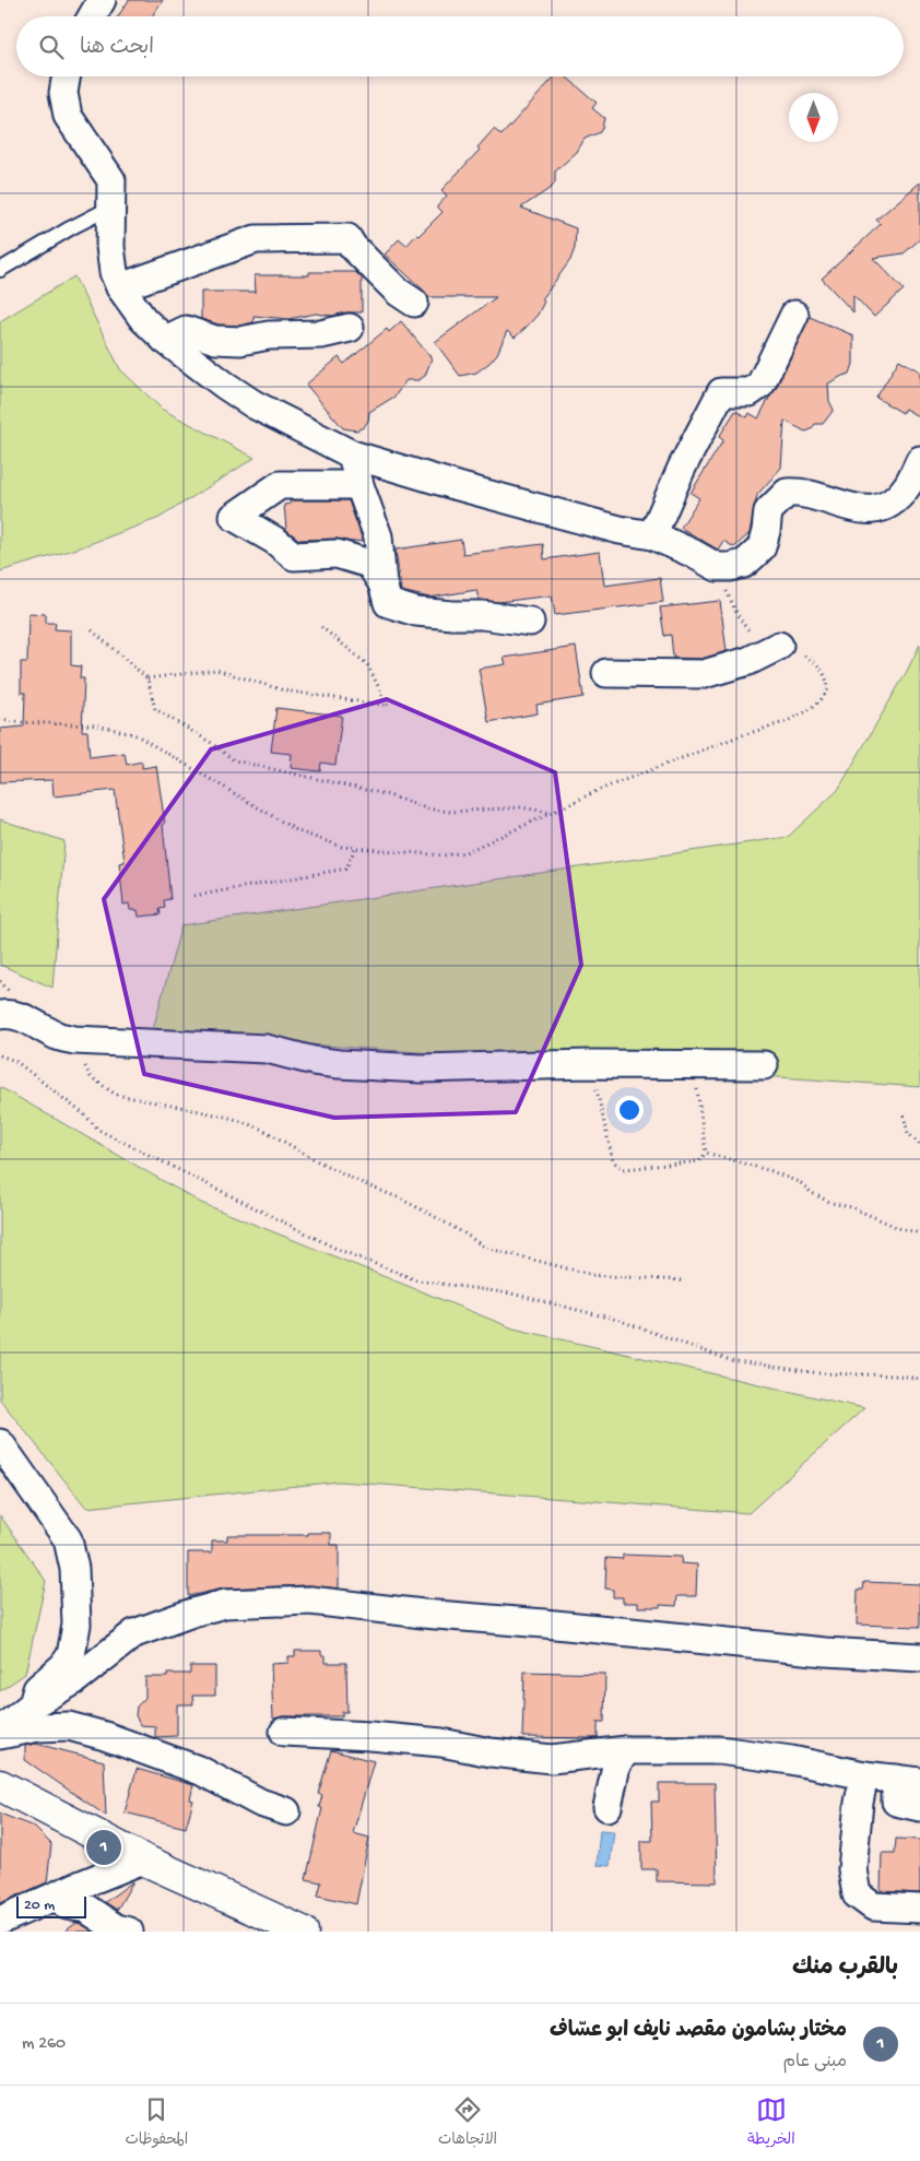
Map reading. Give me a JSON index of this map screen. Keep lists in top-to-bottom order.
{
  "scale_bar": "20 m",
  "north": "bottom",
  "page": {
    "search": "ابحث هنا",
    "pins": "1",
    "scale": "20 m",
    "heading": "بالقرب منك",
    "list": [
      {
        "mark": "1",
        "name": "مختار بشامون مقصد نايف ابو عسّاف",
        "note": "مبنى عام",
        "value": "260 m"
      }
    ],
    "nav": ["الخريطة", "الاتجاهات", "المحفوظات"]
  }
}
